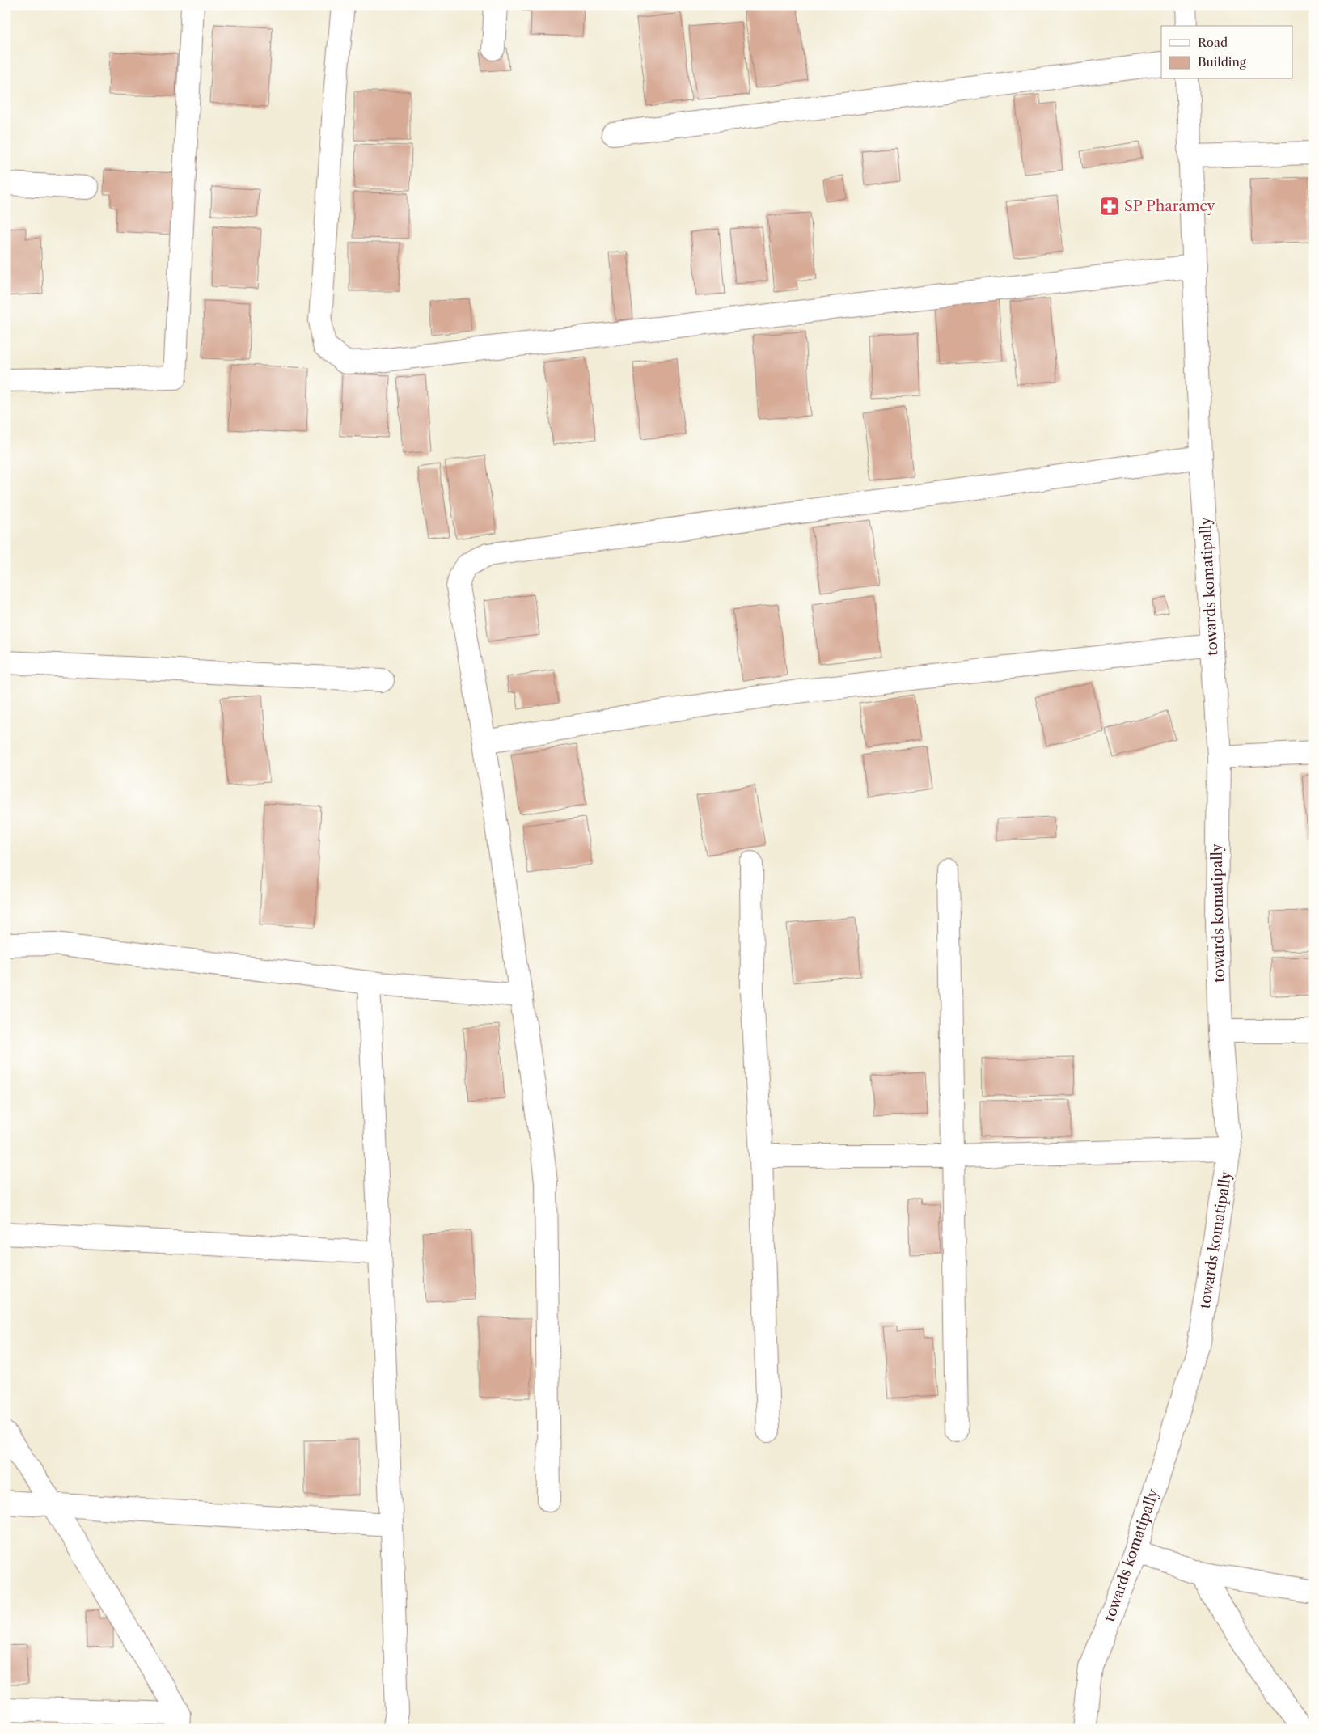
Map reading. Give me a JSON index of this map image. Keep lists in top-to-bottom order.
{
  "streets": {
    "street": ["towards komatipally"]
  },
  "places": {
    "pharmacy": ["SP Pharamcy"]
  },
  "legend": ["Road", "Building"]
}
